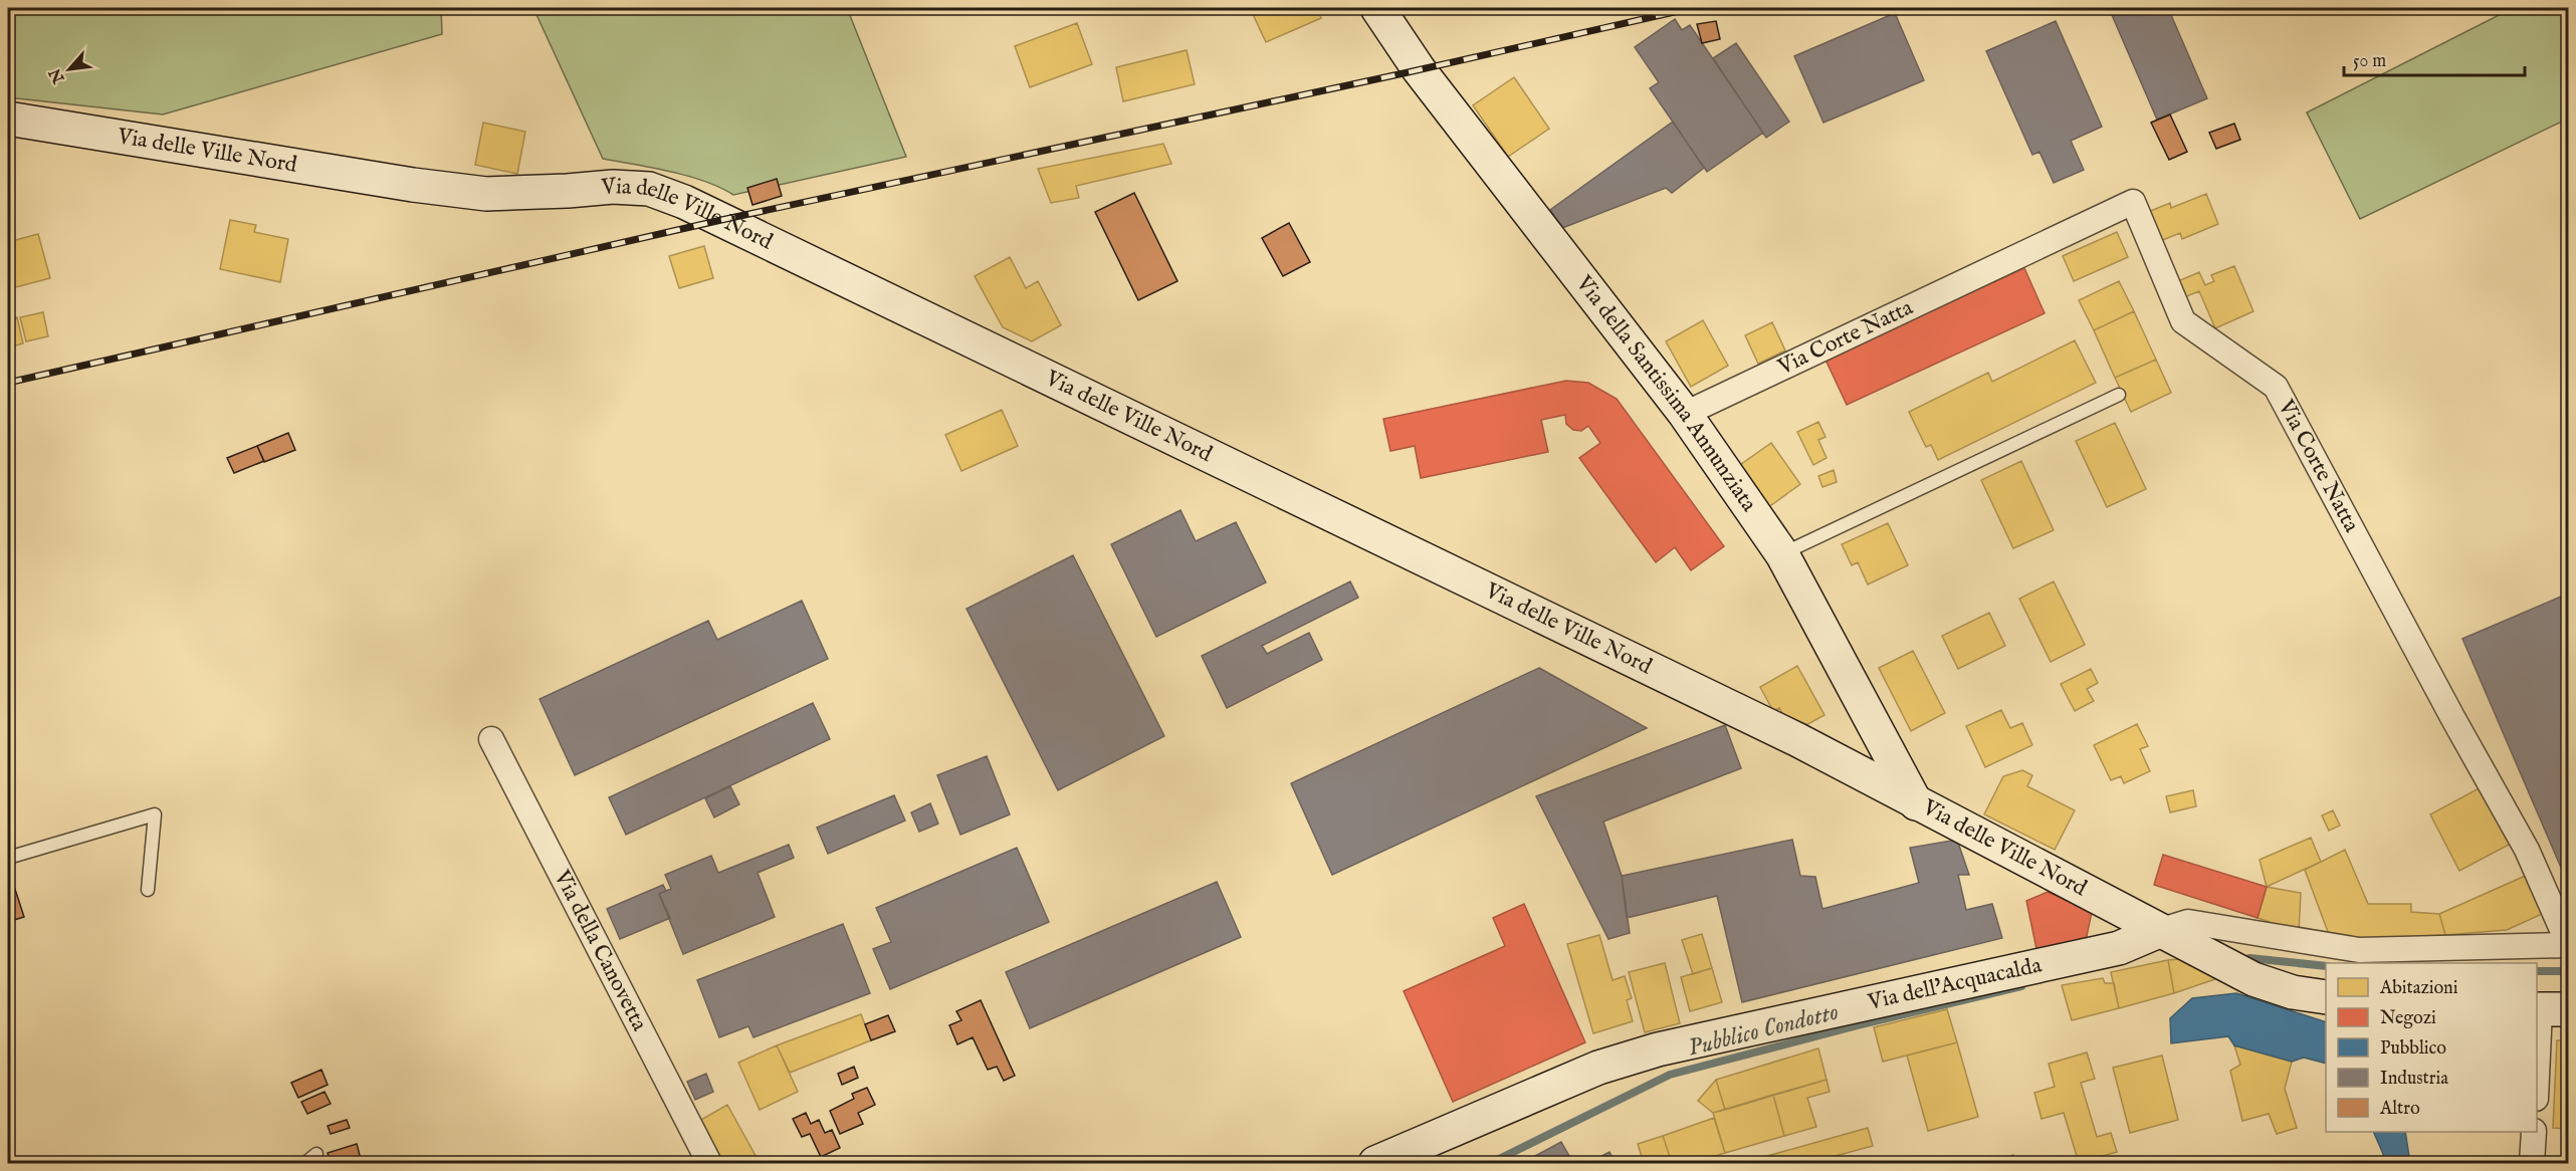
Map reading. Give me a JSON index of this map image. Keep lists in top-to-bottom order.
{
  "streets": {
    "street": [
      "Via delle Ville Nord",
      "Via Corte Natta",
      "Via della Santissima Annunziata",
      "Via della Canovetta",
      "Via dell'Acquacalda"
    ]
  },
  "crossings": [
    ["Via delle Ville Nord", "Via della Santissima Annunziata"],
    ["Via delle Ville Nord", "Via dell'Acquacalda"],
    ["Via Corte Natta", "Via della Santissima Annunziata"]
  ],
  "water": ["Pubblico Condotto"],
  "legend": [
    "Abitazioni",
    "Negozi",
    "Pubblico",
    "Industria",
    "Altro"
  ],
  "scale_bar": "50 m",
  "north": "bottom left"
}
